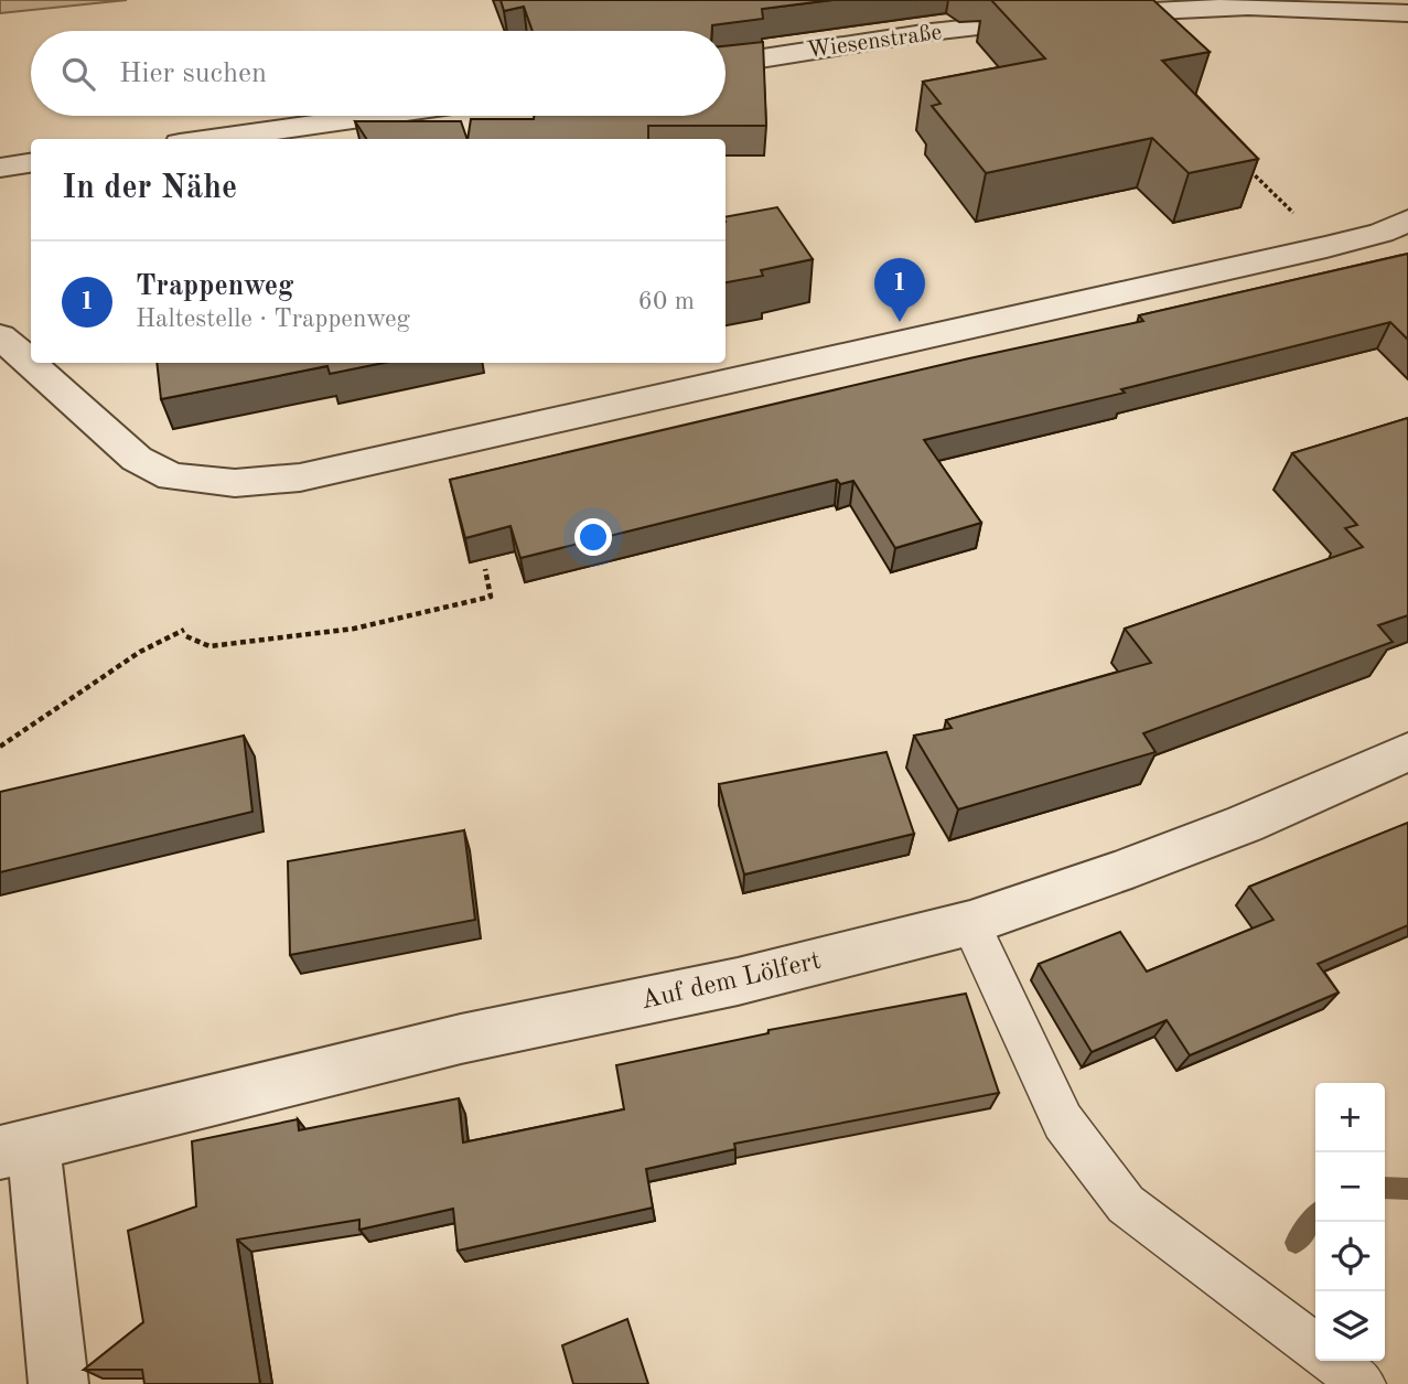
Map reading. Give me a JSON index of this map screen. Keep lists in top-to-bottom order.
{
  "streets": {
    "street": ["Wiesenstraße", "Auf dem Lölfert"]
  },
  "page": {
    "search": "Hier suchen",
    "heading": "In der Nähe",
    "list": [
      {
        "mark": "1",
        "name": "Trappenweg",
        "note": "Haltestelle · Trappenweg",
        "value": "60 m"
      }
    ],
    "pins": "1",
    "map_buttons": ["+", "−"]
  }
}
